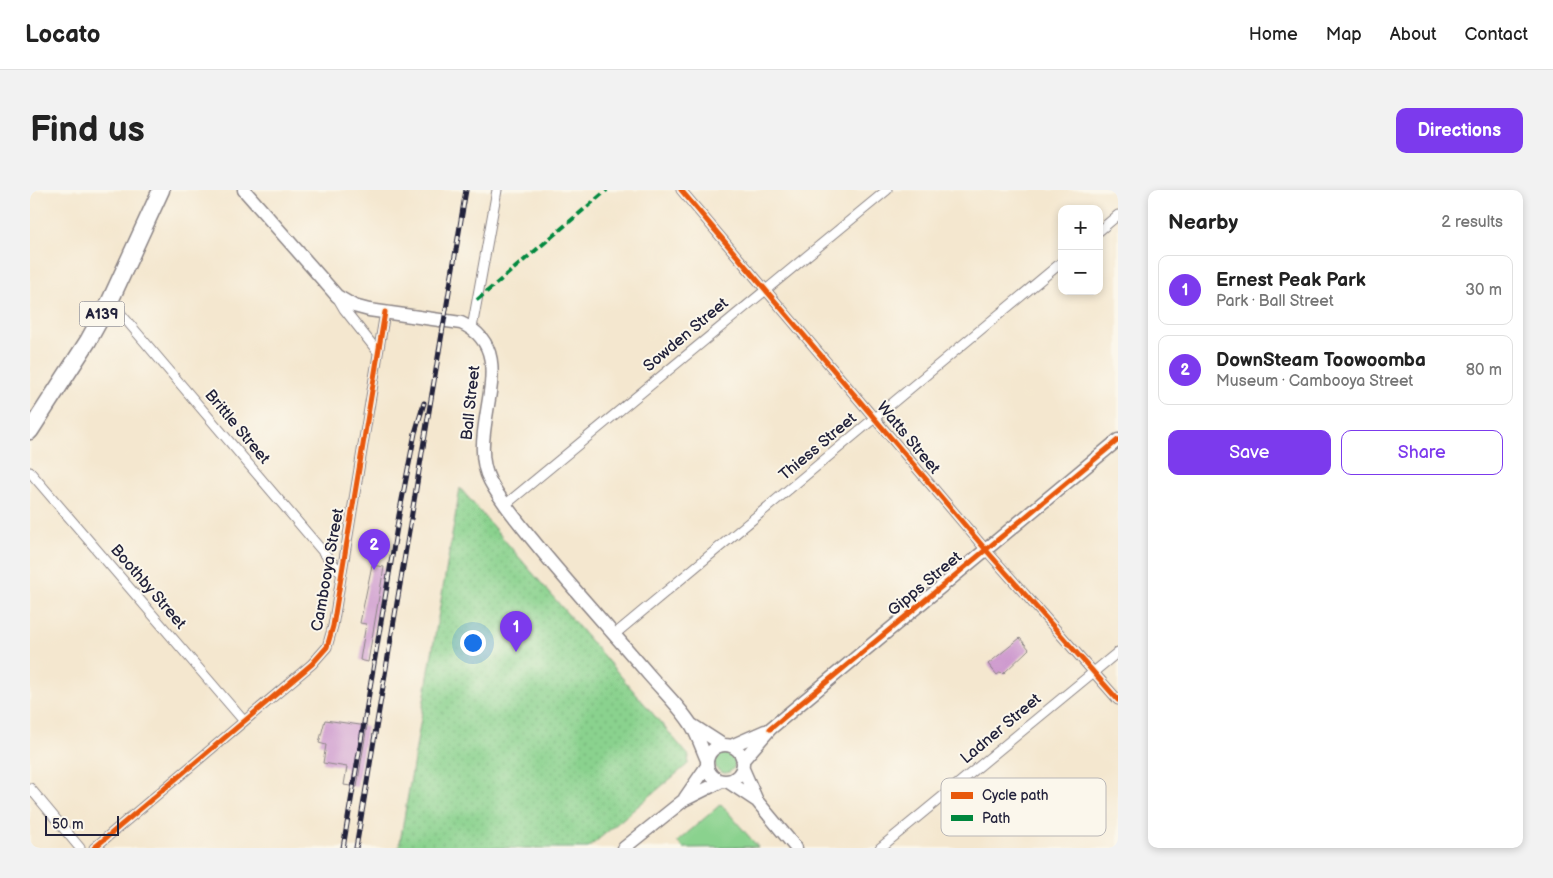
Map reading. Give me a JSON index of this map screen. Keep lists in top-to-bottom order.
{
  "streets": {
    "highway": ["A139"],
    "main road": ["Ball Street", "Gipps Street"],
    "street": [
      "Sowden Street",
      "Brittle Street",
      "Watts Street",
      "Thiess Street",
      "Cambooya Street",
      "Boothby Street",
      "Ladner Street"
    ]
  },
  "crossings": [
    ["A139", "Brittle Street"],
    ["Sowden Street", "Ball Street"],
    ["Sowden Street", "Watts Street"],
    ["Ball Street", "Thiess Street"],
    ["Ball Street", "Gipps Street"],
    ["Brittle Street", "Cambooya Street"],
    ["Watts Street", "Thiess Street"],
    ["Watts Street", "Gipps Street"],
    ["Watts Street", "Ladner Street"],
    ["Cambooya Street", "Boothby Street"]
  ],
  "legend": ["Cycle path", "Path"],
  "scale_bar": "50 m",
  "page": {
    "header": "Locato",
    "nav": [
      "Home",
      "Map",
      "About",
      "Contact"
    ],
    "buttons": [
      "Directions",
      ["Save", "Share"]
    ],
    "title": "Find us",
    "heading": ["Nearby", "2 results"],
    "map_buttons": ["+", "−"],
    "list": [
      {
        "mark": "1",
        "name": "Ernest Peak Park",
        "note": "Park · Ball Street",
        "value": "30 m"
      },
      {
        "mark": "2",
        "name": "DownSteam Toowoomba",
        "note": "Museum · Cambooya Street",
        "value": "80 m"
      }
    ],
    "pins": ["2", "1"],
    "scale": "50 m"
  }
}
